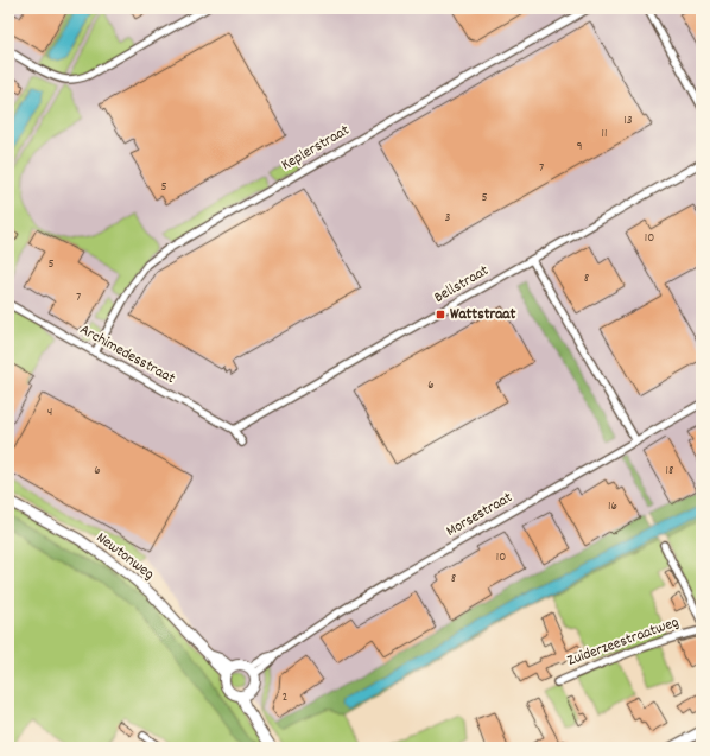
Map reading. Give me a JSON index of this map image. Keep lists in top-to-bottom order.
{
  "streets": {
    "main road": ["Newtonweg"],
    "street": [
      "Keplerstraat",
      "Bellstraat",
      "Archimedesstraat",
      "Morsestraat",
      "Zuiderzeestraatweg"
    ]
  },
  "crossings": [
    ["Keplerstraat", "Archimedesstraat"],
    ["Bellstraat", "Archimedesstraat"],
    ["Morsestraat", "Newtonweg"]
  ],
  "places": {
    "transit": ["Wattstraat"]
  },
  "house_numbers": [
    "13",
    "11",
    "9",
    "7",
    "5",
    "5",
    "3",
    "10",
    "5",
    "8",
    "7",
    "6",
    "4",
    "6",
    "18",
    "16",
    "10",
    "8",
    "2"
  ]
}
